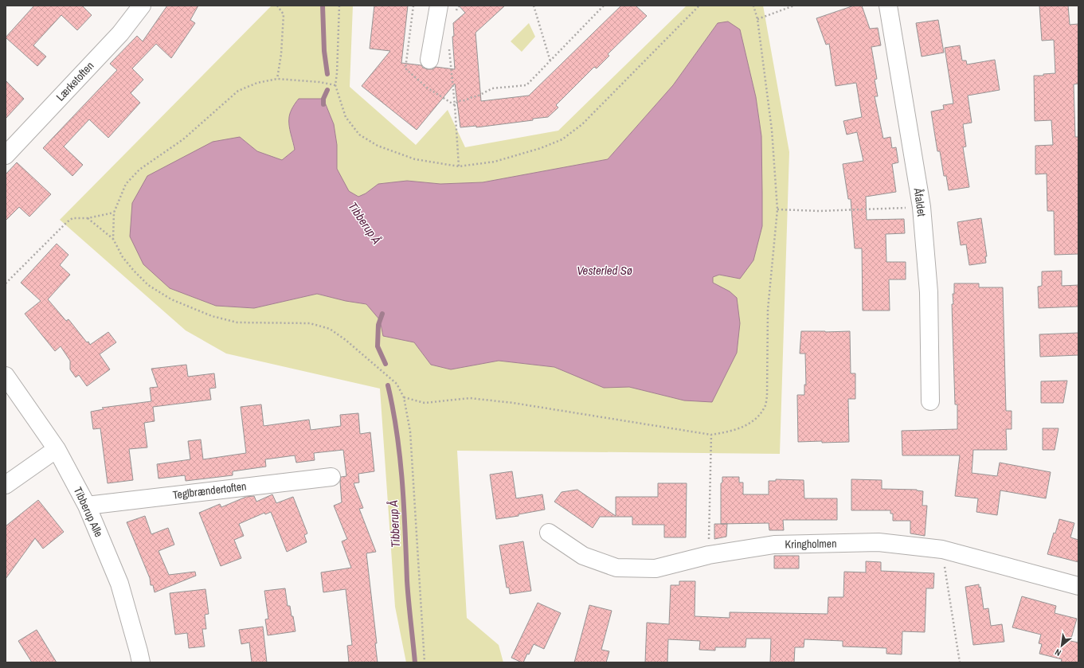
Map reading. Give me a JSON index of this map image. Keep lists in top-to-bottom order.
{
  "streets": {
    "street": [
      "Lærketoften",
      "Åfaldet",
      "Teglbrændertoften",
      "Tibberup Alle",
      "Kringholmen"
    ]
  },
  "crossings": [
    ["Teglbrændertoften", "Tibberup Alle"]
  ],
  "water": ["Tibberup Å", "Vesterled Sø"],
  "north": "bottom left"
}
